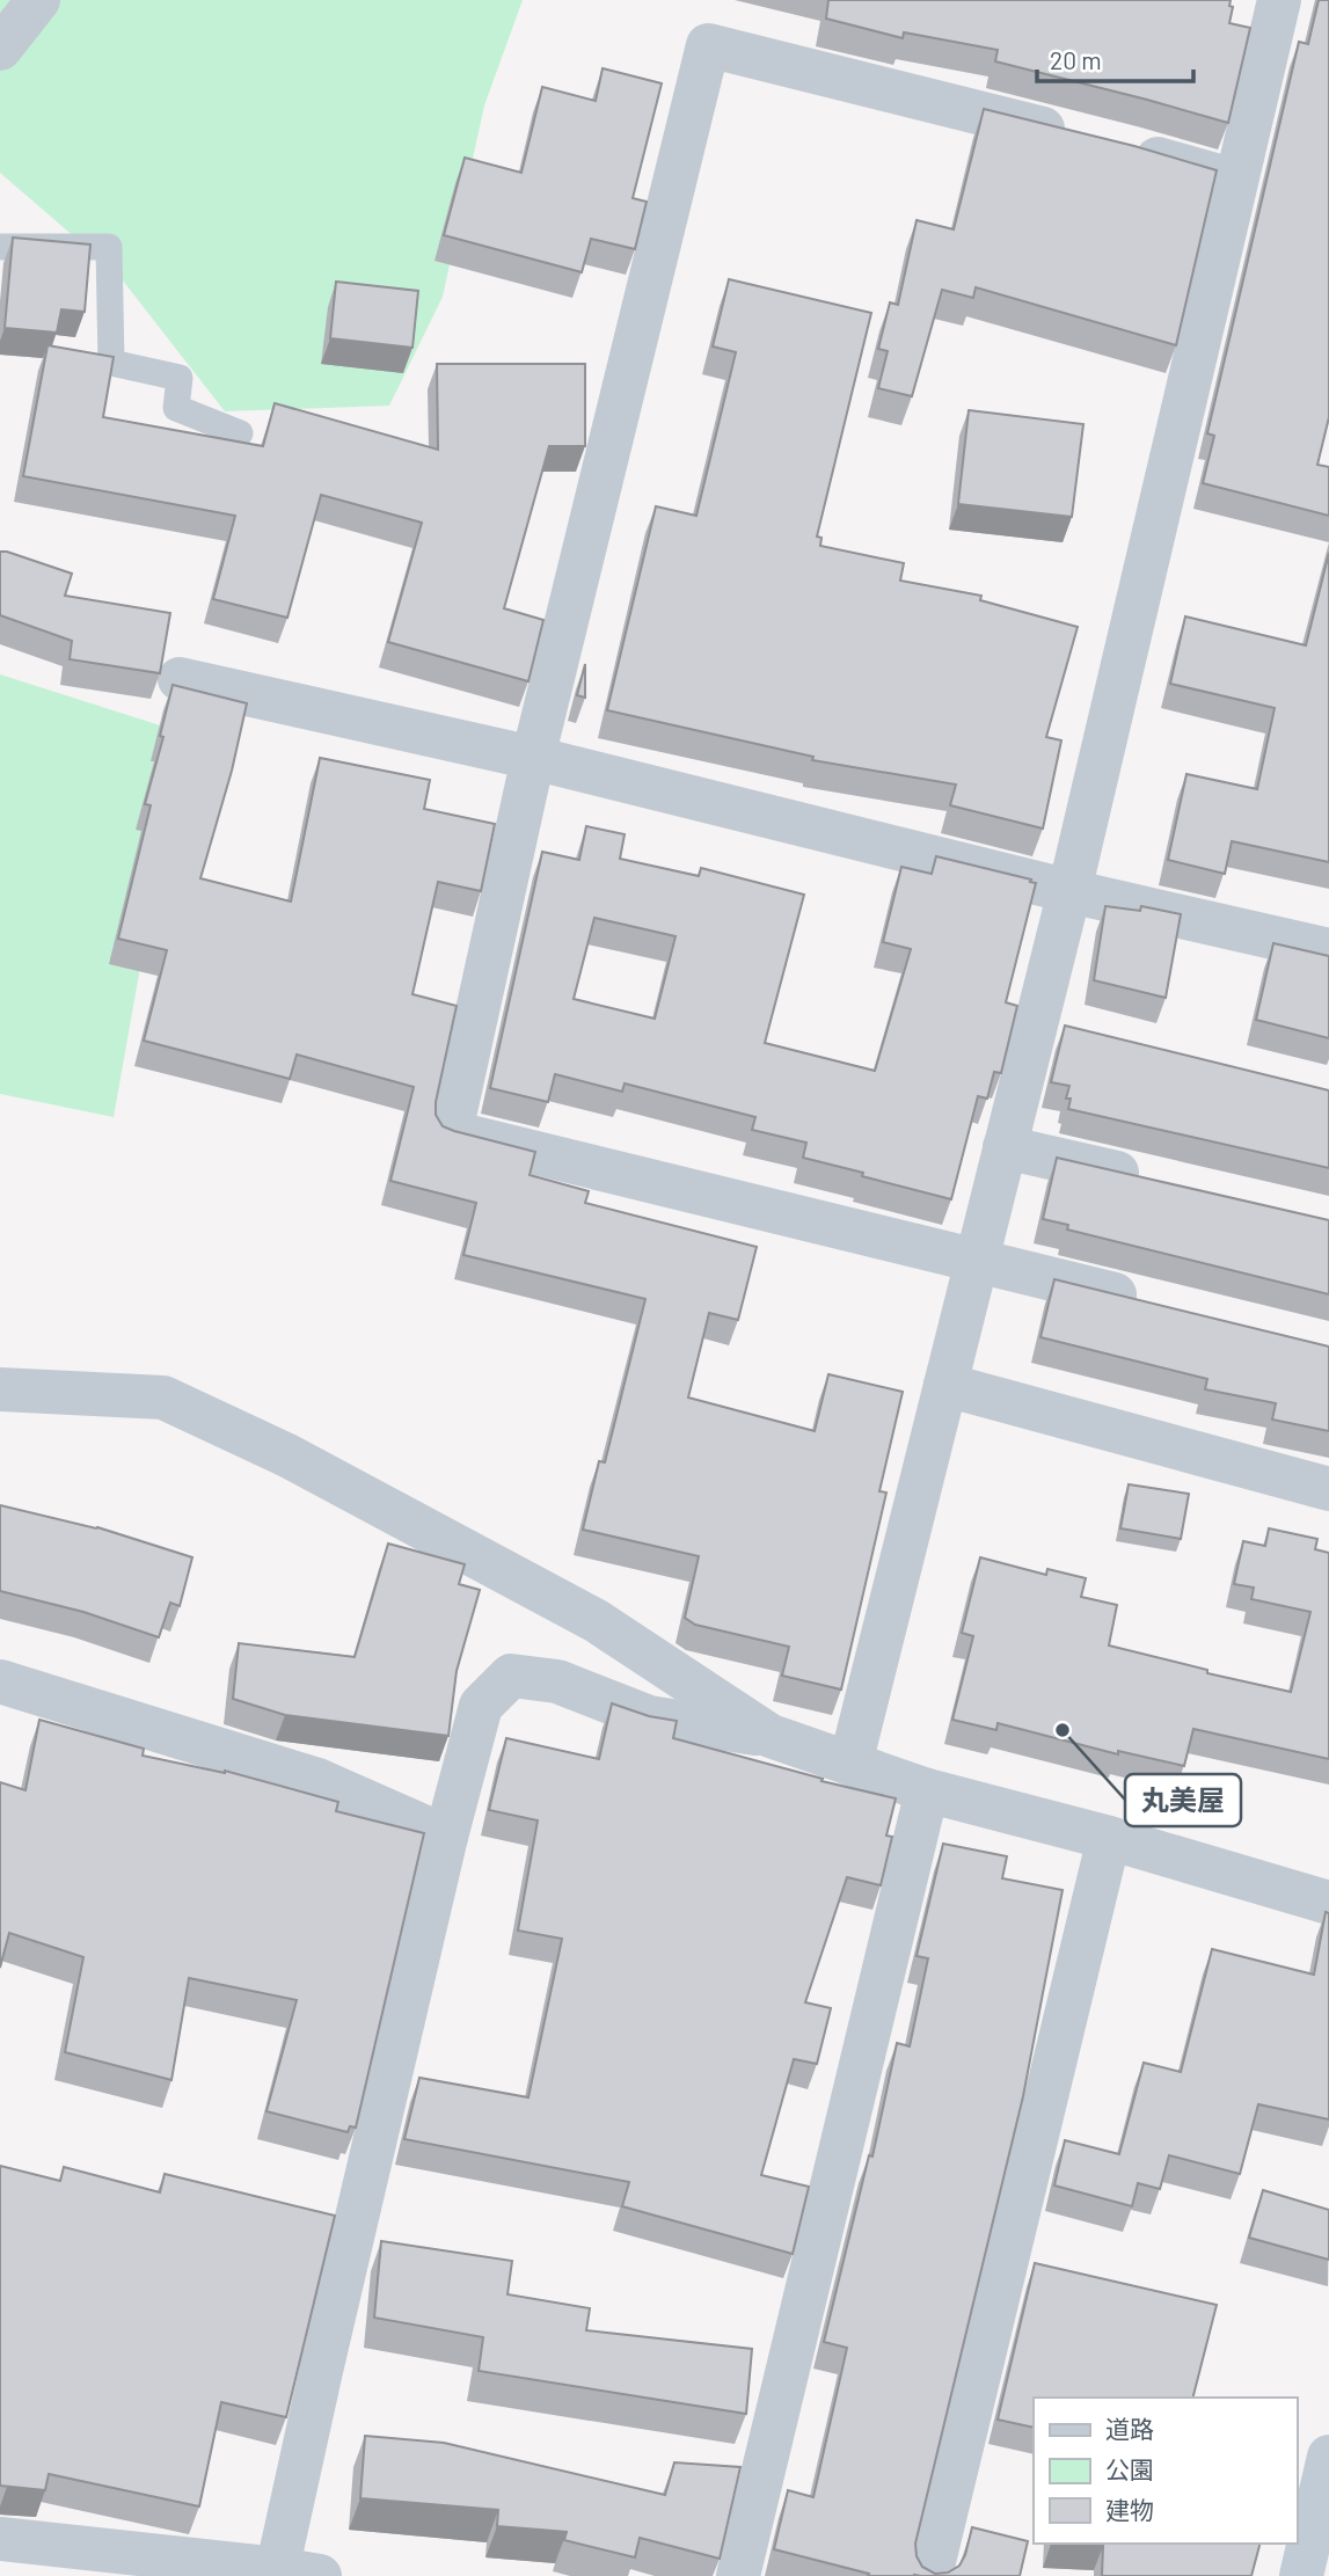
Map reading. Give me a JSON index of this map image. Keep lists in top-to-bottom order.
{
  "places": ["丸美屋"],
  "legend": ["道路", "公園", "建物"],
  "scale_bar": "20 m"
}
